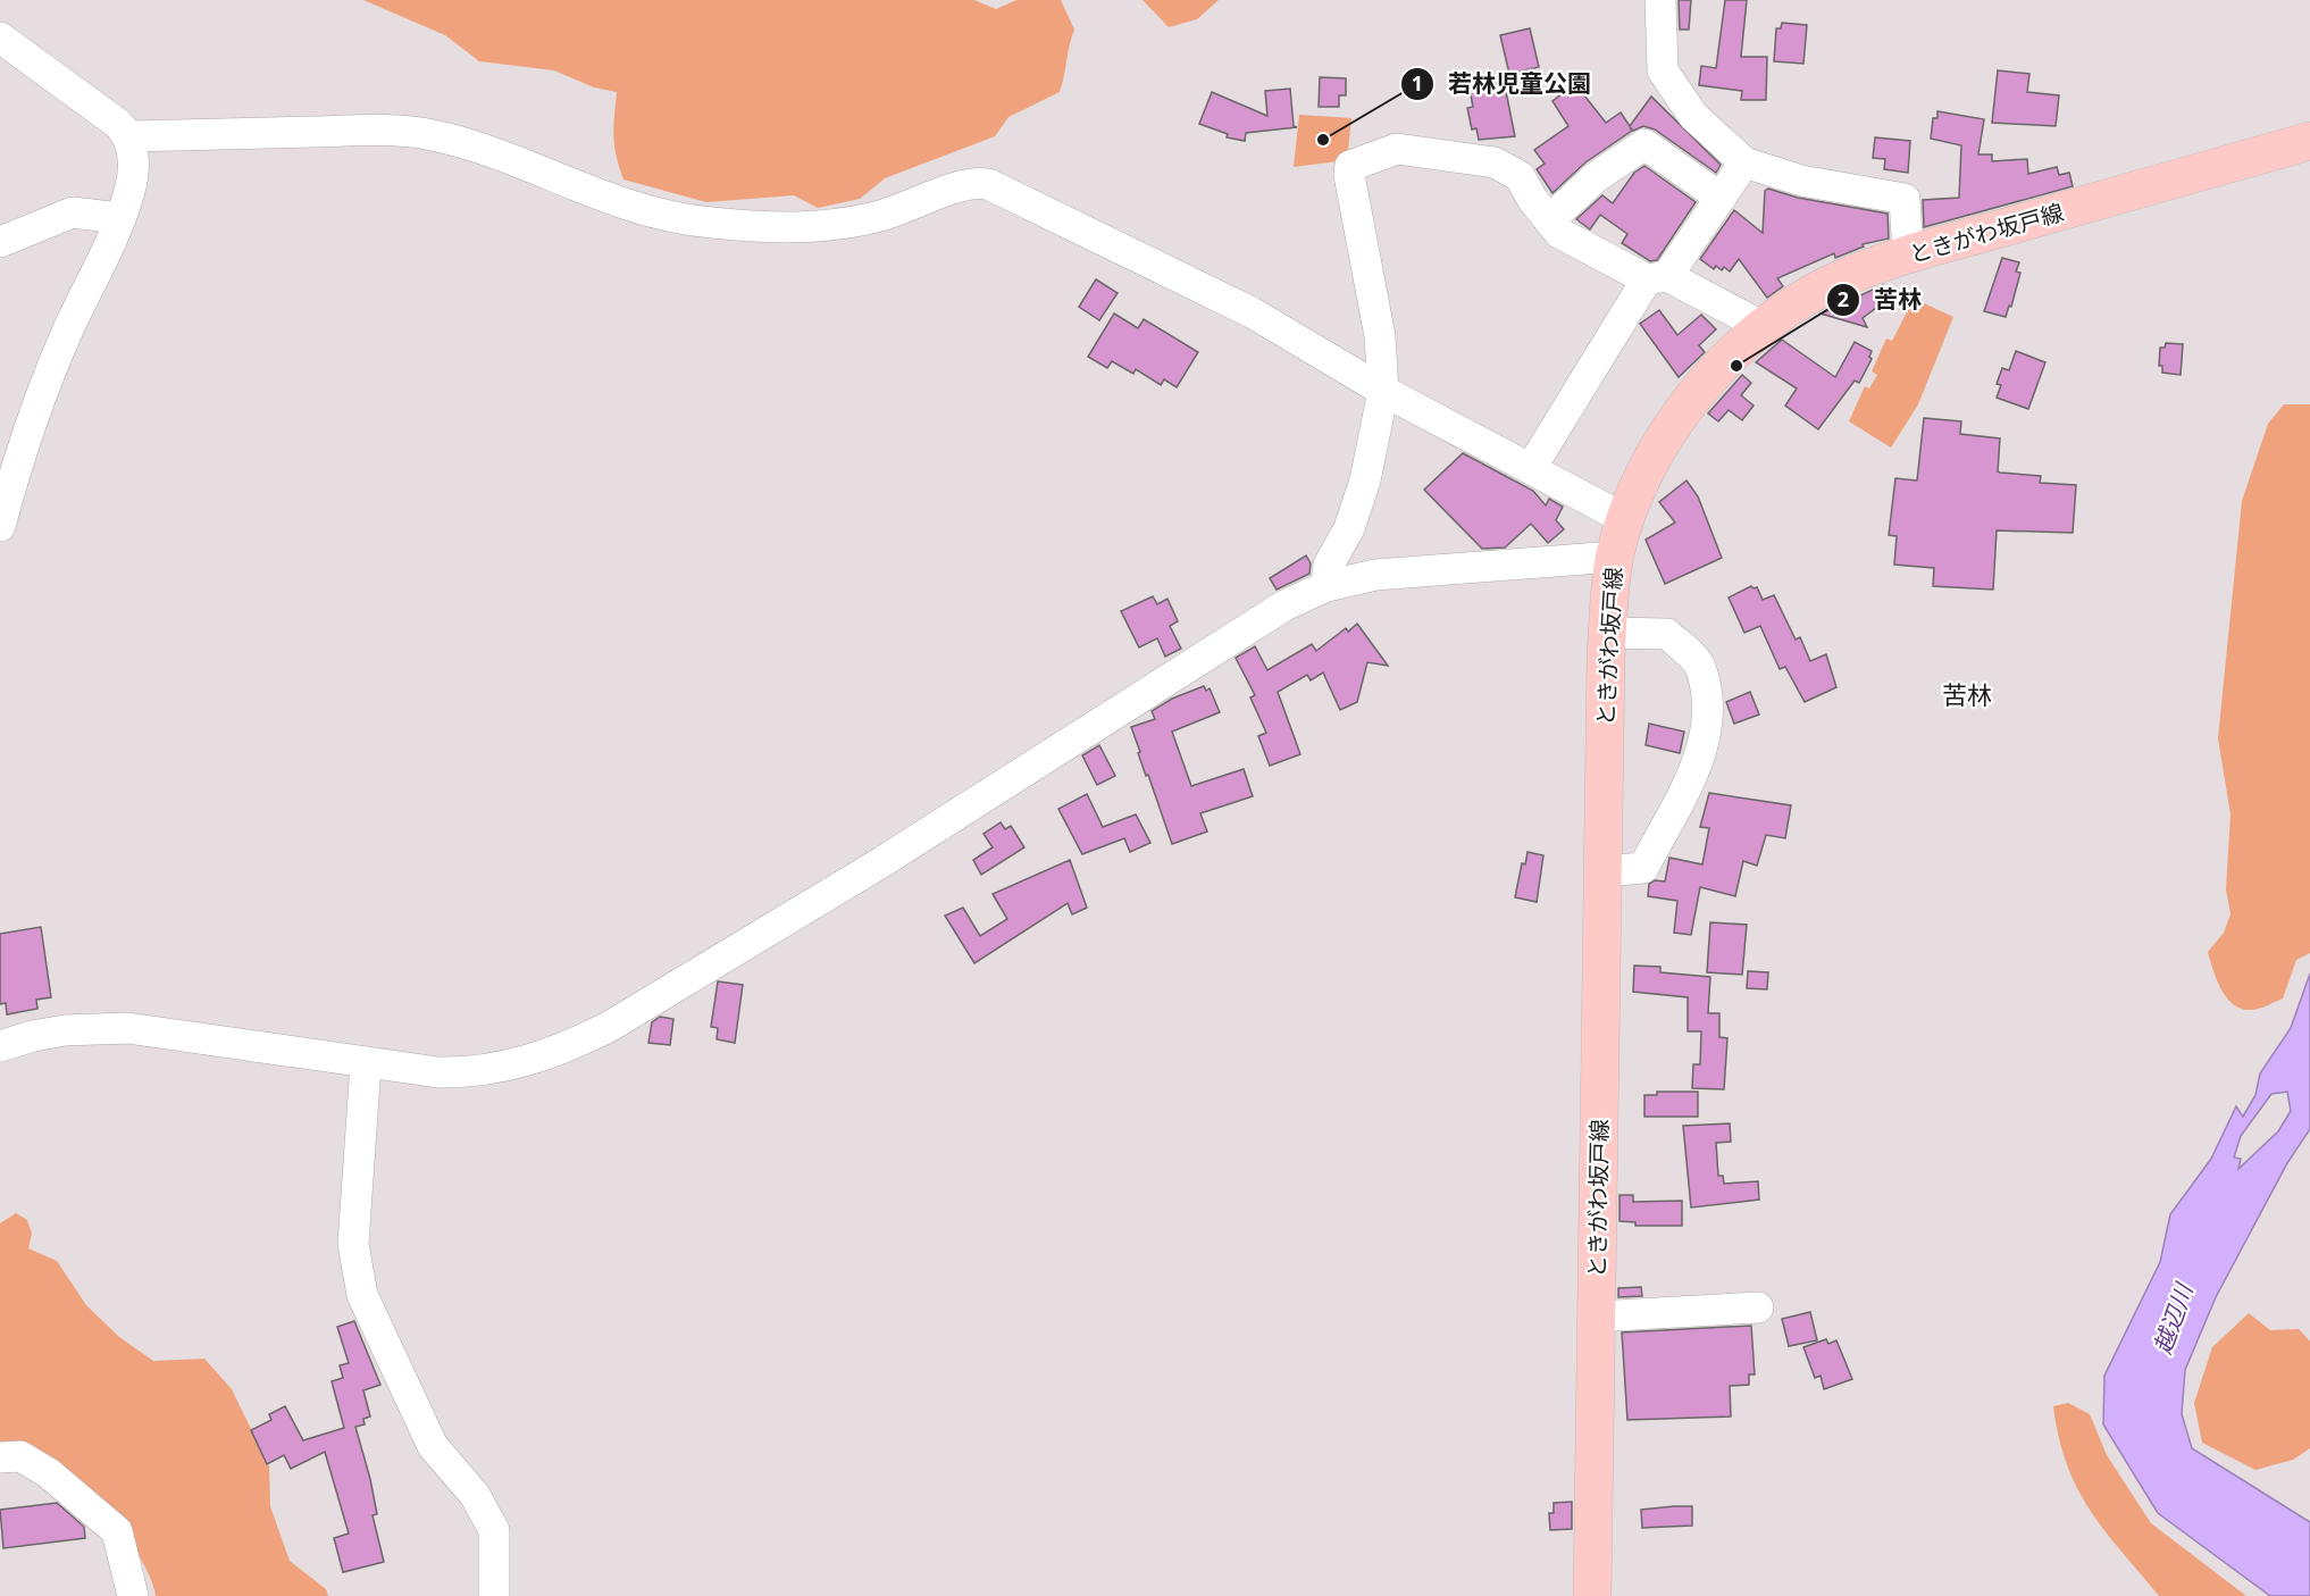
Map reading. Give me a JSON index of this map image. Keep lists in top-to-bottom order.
{
  "streets": {
    "main road": ["ときがわ坂戸線"]
  },
  "districts": ["苦林"],
  "water": ["越辺川"],
  "places": ["若林児童公園", "苦林"]
}
